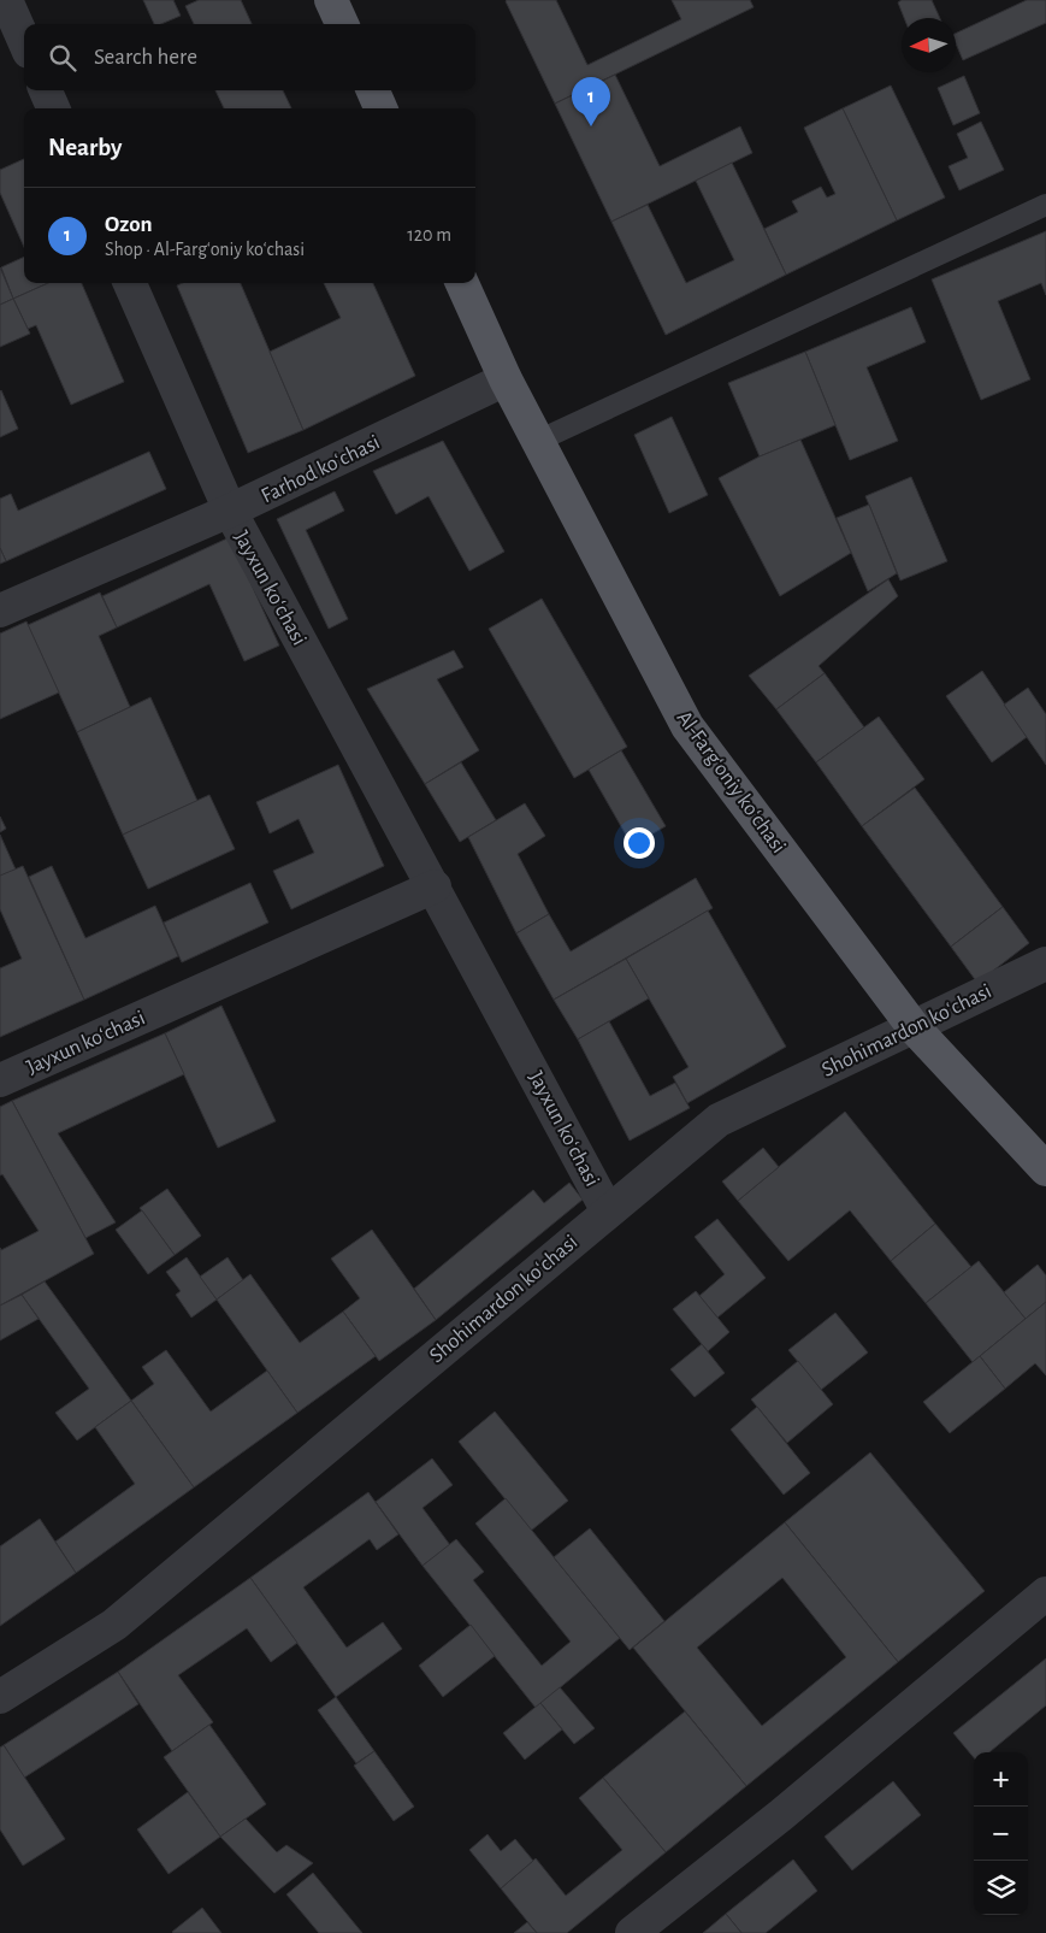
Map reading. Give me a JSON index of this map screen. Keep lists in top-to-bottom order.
{
  "streets": {
    "main road": ["Al-Fargʻoniy koʻchasi"],
    "street": ["Farhod koʻchasi", "Jayxun koʻchasi", "Shohimardon koʻchasi"]
  },
  "crossings": [
    ["Farhod koʻchasi", "Jayxun koʻchasi"],
    ["Farhod koʻchasi", "Al-Fargʻoniy koʻchasi"],
    ["Jayxun koʻchasi", "Shohimardon koʻchasi"],
    ["Al-Fargʻoniy koʻchasi", "Shohimardon koʻchasi"]
  ],
  "north": "left",
  "page": {
    "search": "Search here",
    "pins": "1",
    "heading": "Nearby",
    "list": [
      {
        "mark": "1",
        "name": "Ozon",
        "note": "Shop · Al-Fargʻoniy koʻchasi",
        "value": "120 m"
      }
    ],
    "map_buttons": ["+", "−"]
  }
}
